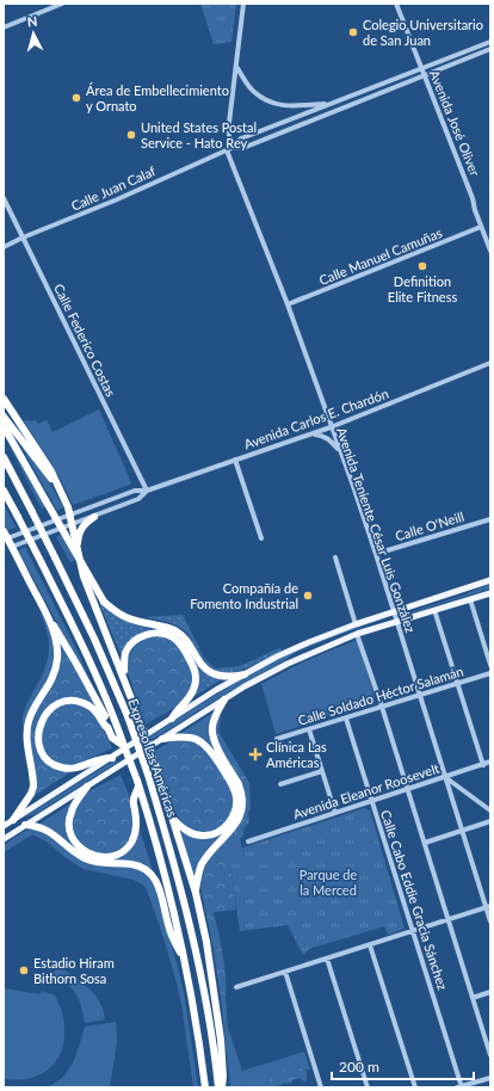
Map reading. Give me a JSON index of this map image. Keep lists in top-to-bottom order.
{
  "streets": {
    "highway": ["Expreso Las Américas"],
    "street": [
      "Avenida José Oliver",
      "Calle Juan Calaf",
      "Calle Manuel Camuñas",
      "Calle Federico Costas",
      "Avenida Carlos E. Chardón",
      "Calle O'Neill",
      "Avenida Teniente César Luis González",
      "Calle Soldado Héctor Salamán",
      "Avenida Eleanor Roosevelt",
      "Calle Cabo Eddie Gracia Sánchez"
    ]
  },
  "crossings": [
    ["Avenida José Oliver", "Calle Manuel Camuñas"],
    ["Calle Juan Calaf", "Calle Federico Costas"],
    ["Calle Juan Calaf", "Avenida Teniente César Luis González"],
    ["Calle Manuel Camuñas", "Avenida Teniente César Luis González"],
    ["Calle Federico Costas", "Avenida Carlos E. Chardón"],
    ["Avenida Carlos E. Chardón", "Avenida Teniente César Luis González"],
    ["Calle O'Neill", "Avenida Teniente César Luis González"],
    ["Avenida Teniente César Luis González", "Calle Soldado Héctor Salamán"],
    ["Avenida Teniente César Luis González", "Avenida Eleanor Roosevelt"],
    ["Calle Soldado Héctor Salamán", "Calle Cabo Eddie Gracia Sánchez"],
    ["Avenida Eleanor Roosevelt", "Calle Cabo Eddie Gracia Sánchez"]
  ],
  "parks": ["Parque de la Merced"],
  "places": {
    "other": [
      "Colegio Universitario de San Juan",
      "Área de Embellecimiento y Ornato",
      "United States Postal Service - Hato Rey",
      "Definition Elite Fitness",
      "Compañía de Fomento Industrial",
      "Estadio Hiram Bithorn Sosa"
    ],
    "health": ["Clínica Las Américas"]
  },
  "scale_bar": "200 m",
  "north": "top"
}
